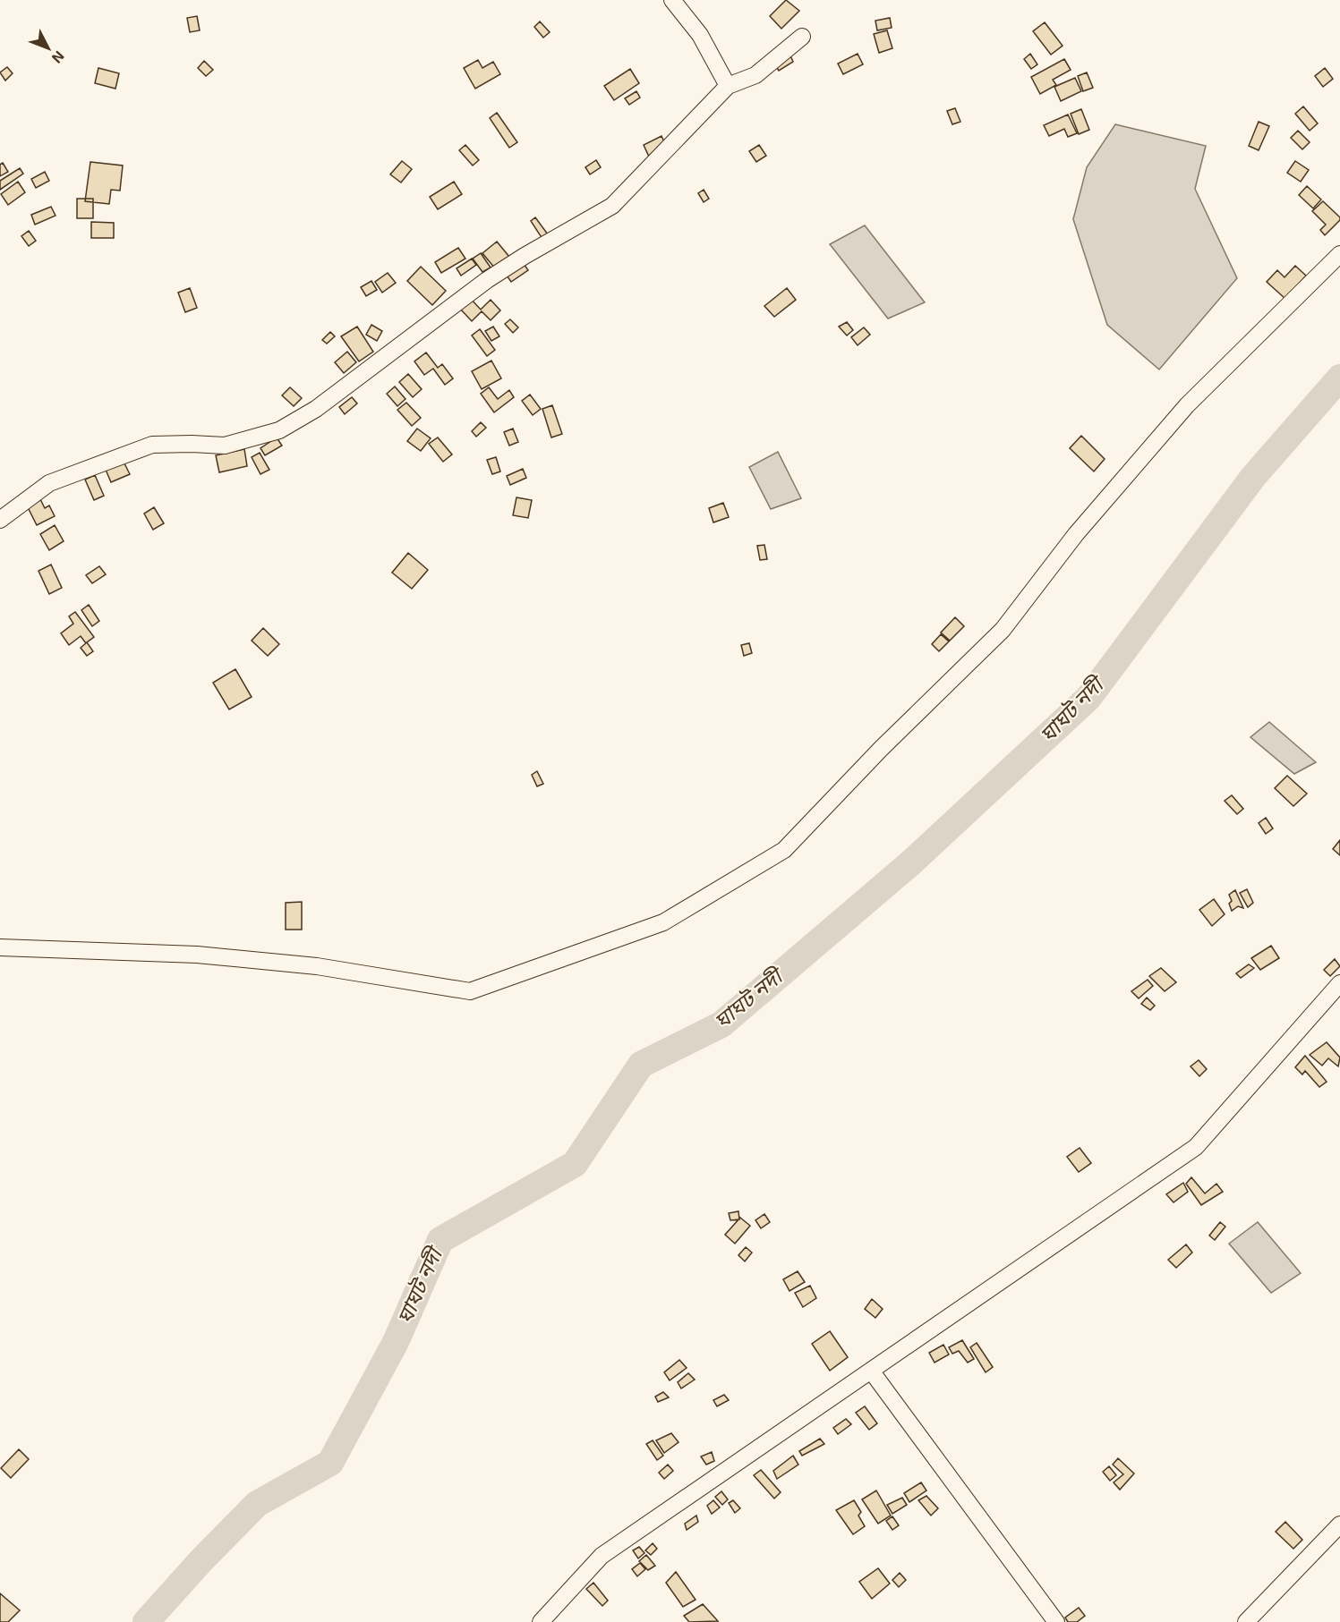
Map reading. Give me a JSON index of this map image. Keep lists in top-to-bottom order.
{
  "water": ["ঘাঘট নদী"],
  "north": "bottom right"
}
